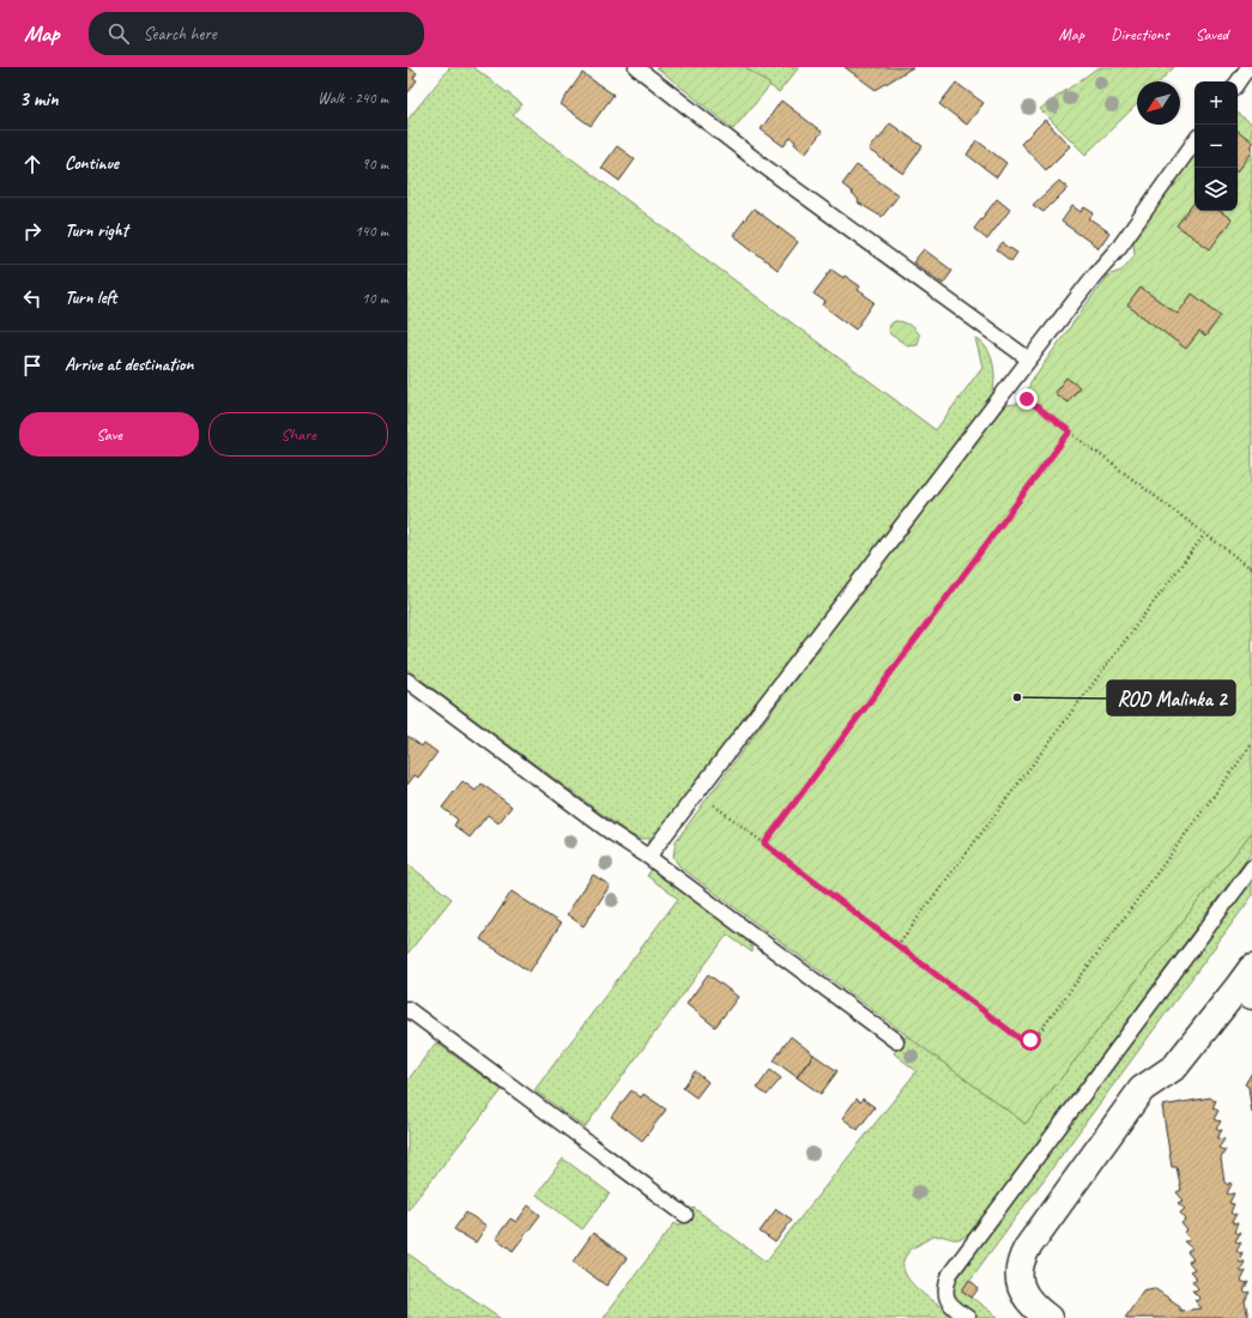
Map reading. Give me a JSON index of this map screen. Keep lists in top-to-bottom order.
{
  "places": ["ROD Malinka 2"],
  "north": "bottom left",
  "page": {
    "header": "Map",
    "search": "Search here",
    "nav": ["Map", "Directions", "Saved"],
    "heading": ["3 min", "Walk · 240 m"],
    "map_buttons": ["+", "−"],
    "list": [
      ["Continue", "90 m"],
      ["Turn right", "140 m"],
      ["Turn left", "10 m"],
      "Arrive at destination"
    ],
    "buttons": ["Save", "Share"]
  }
}
